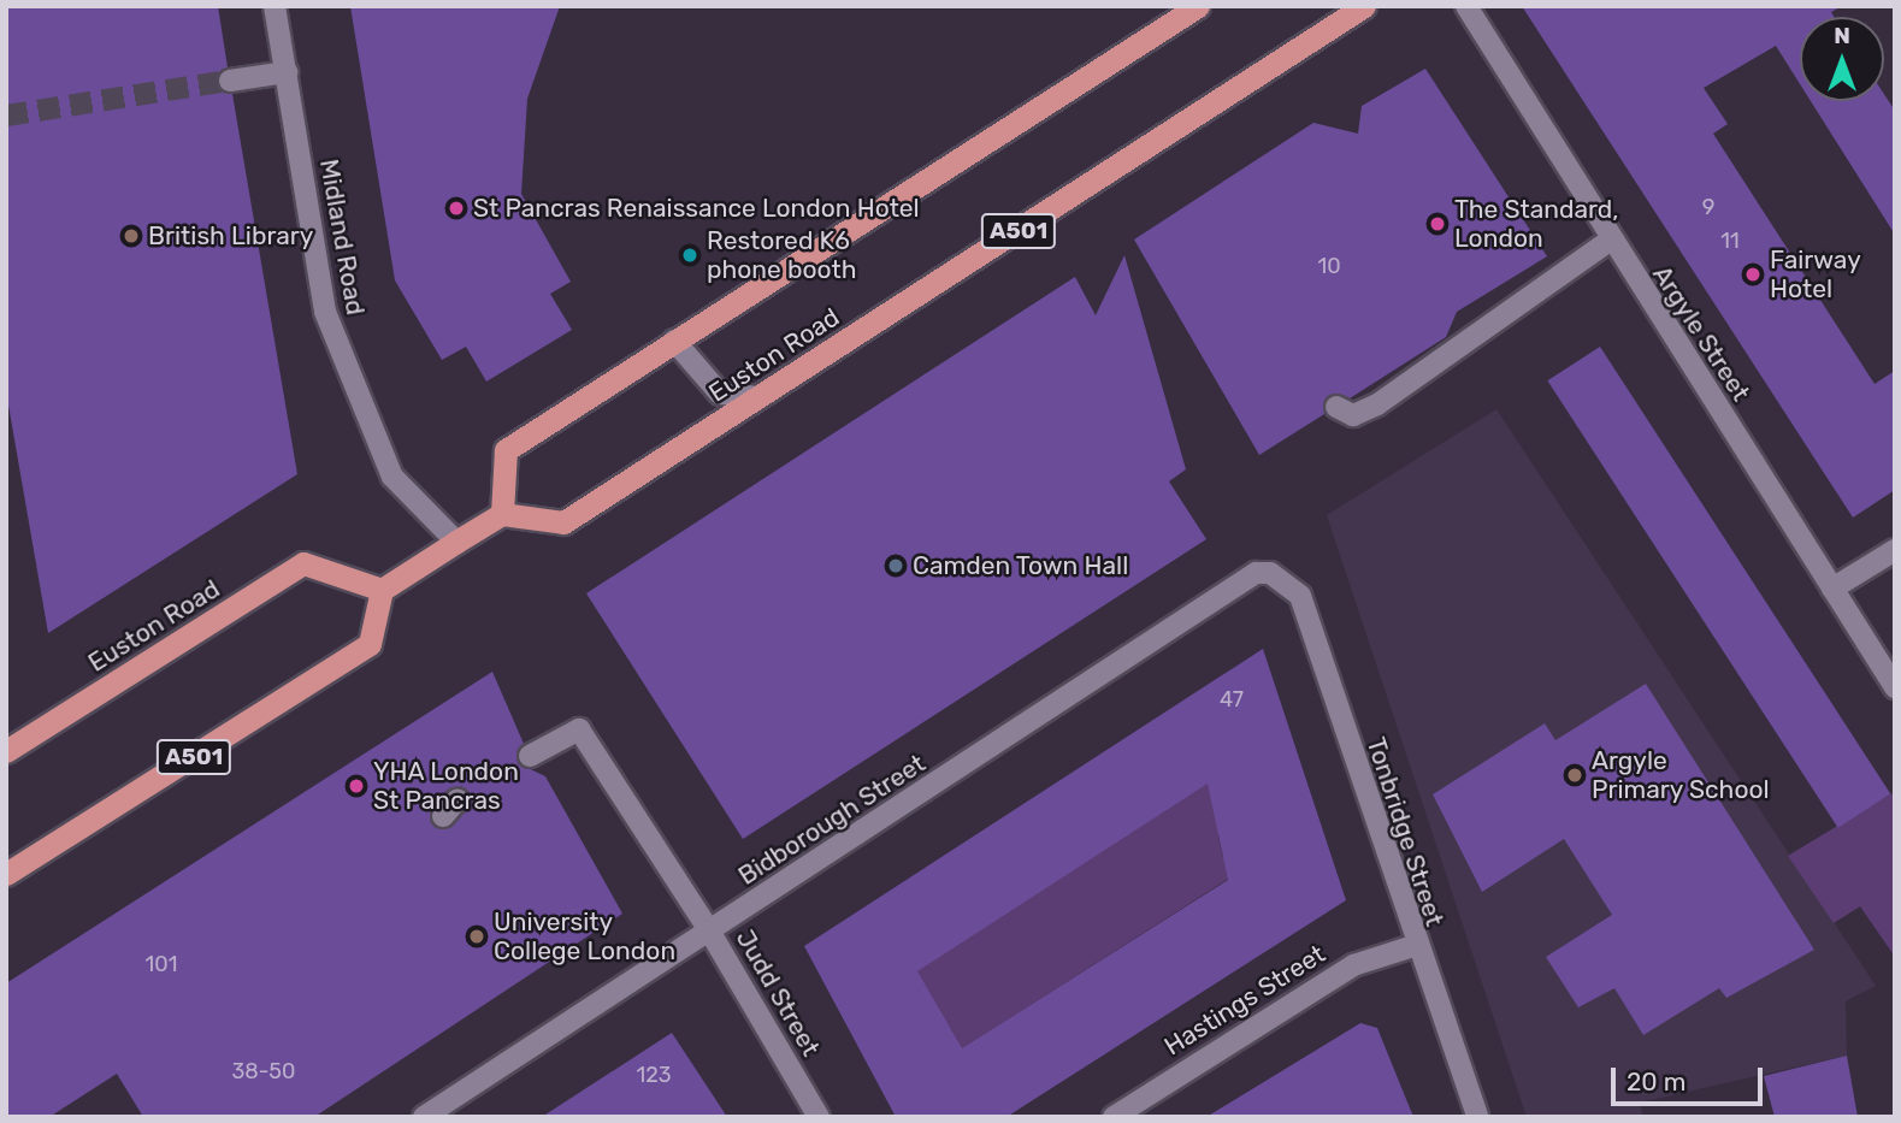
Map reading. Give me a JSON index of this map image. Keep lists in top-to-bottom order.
{
  "streets": {
    "highway": ["A501", "Euston Road"],
    "street": [
      "Midland Road",
      "Argyle Street",
      "Bidborough Street",
      "Tonbridge Street",
      "Judd Street",
      "Hastings Street"
    ]
  },
  "crossings": [
    ["A501", "Euston Road"],
    ["Bidborough Street", "Tonbridge Street"],
    ["Bidborough Street", "Judd Street"],
    ["Tonbridge Street", "Hastings Street"]
  ],
  "places": [
    "St Pancras Renaissance London Hotel",
    "The Standard, London",
    "British Library",
    "Restored K6 phone booth",
    "Fairway Hotel",
    "Camden Town Hall",
    "Argyle Primary School",
    "YHA London St Pancras",
    "University College London"
  ],
  "house_numbers": [
    "9",
    "11",
    "10",
    "47",
    "101",
    "38-50",
    "123"
  ],
  "scale_bar": "20 m",
  "north": "top"
}
